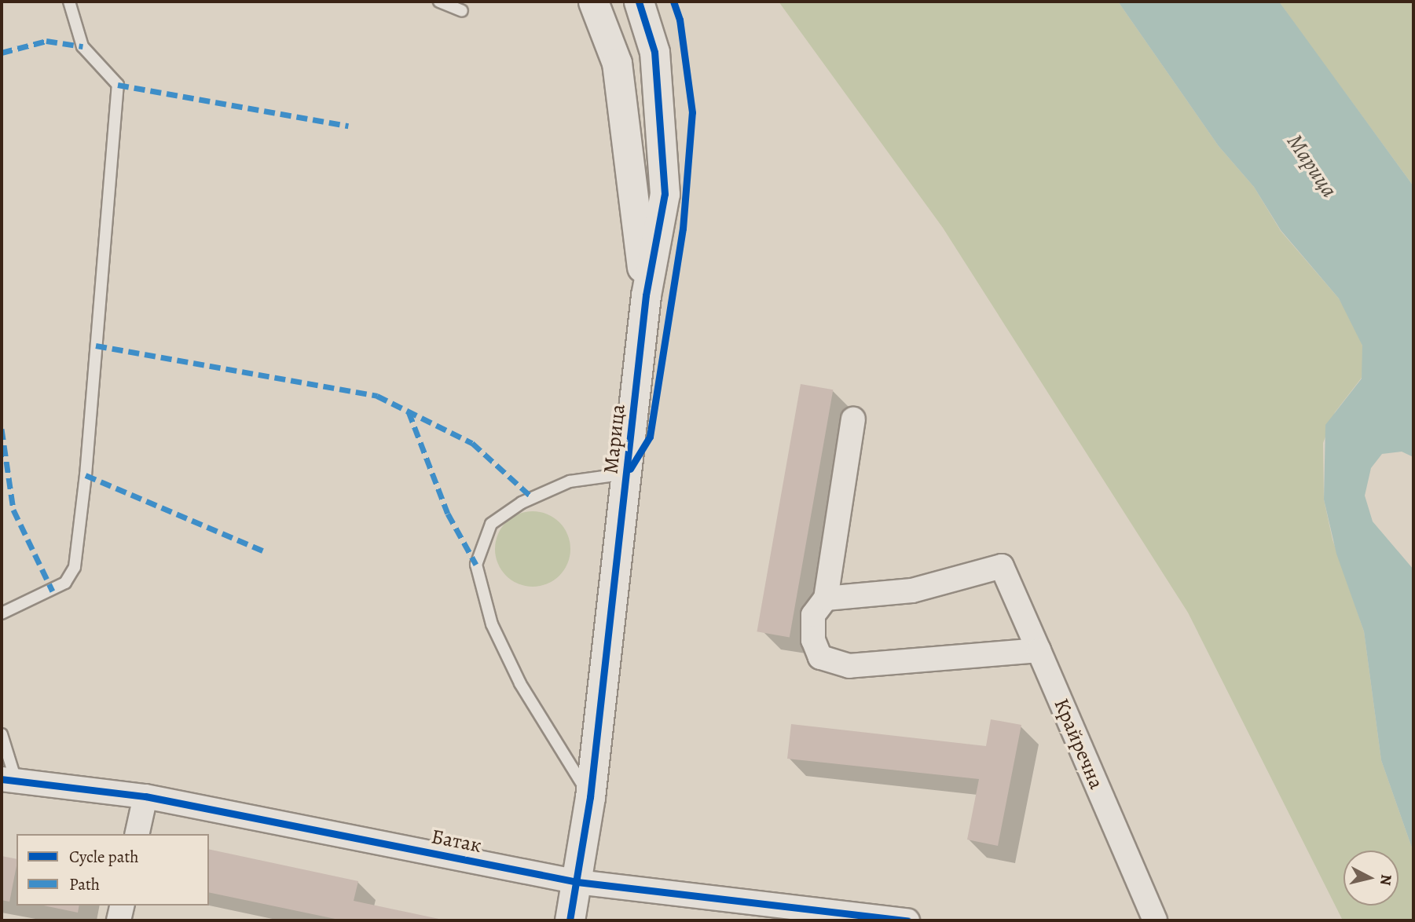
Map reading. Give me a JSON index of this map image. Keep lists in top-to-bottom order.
{
  "streets": {
    "street": ["Марица", "Крайречна", "Батак"]
  },
  "crossings": [
    ["Марица", "Батак"]
  ],
  "water": ["Марица"],
  "legend": ["Cycle path", "Path"],
  "north": "right"
}
